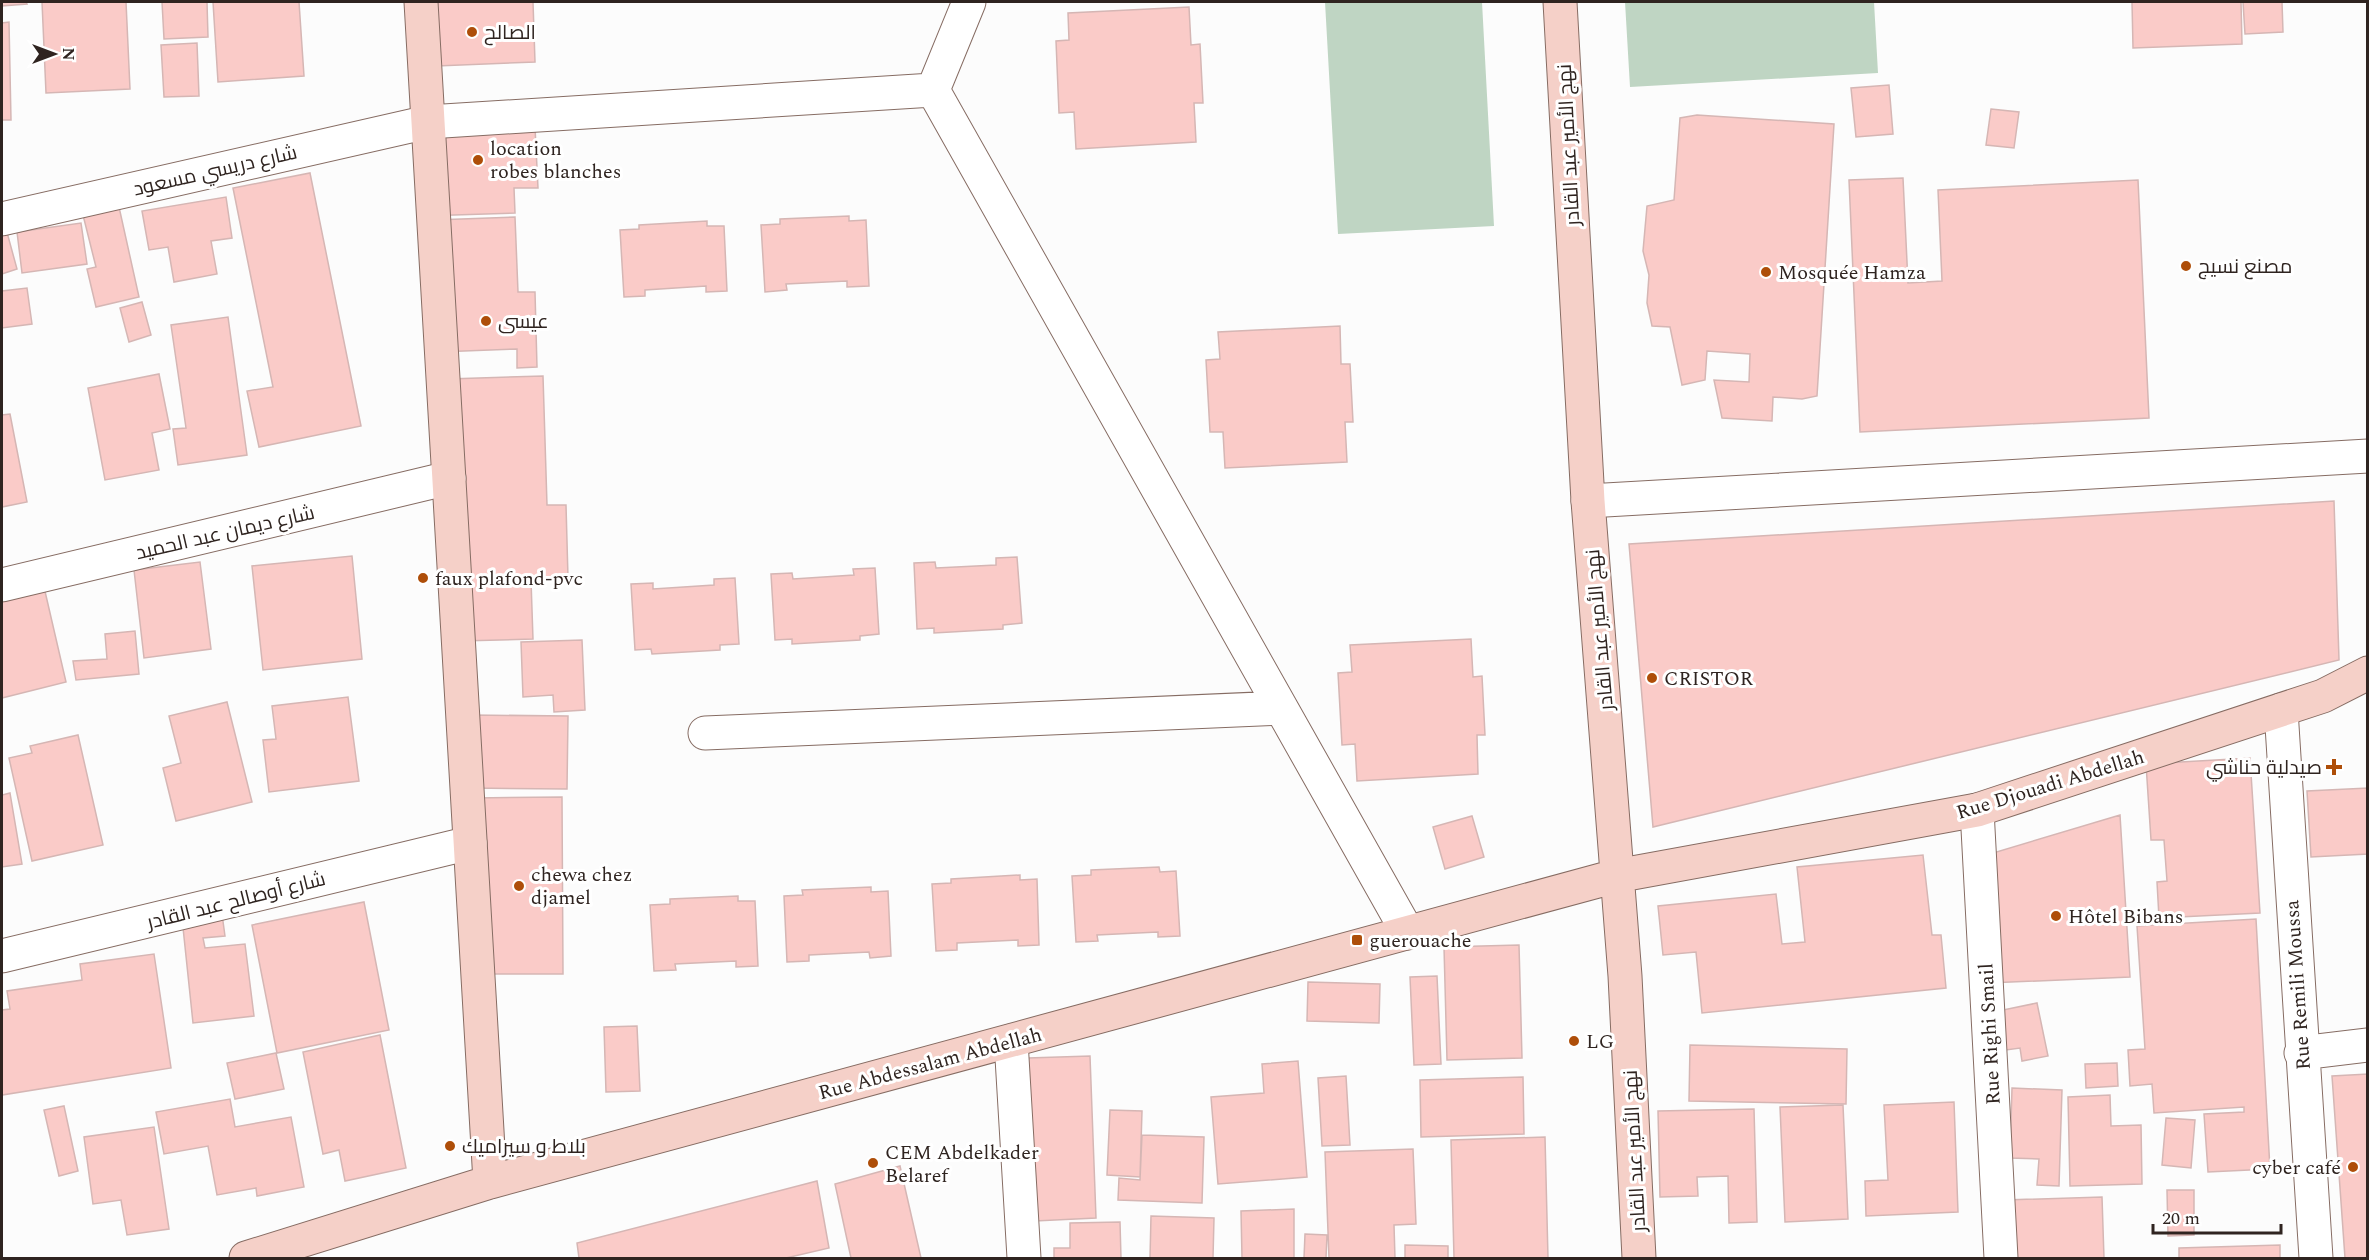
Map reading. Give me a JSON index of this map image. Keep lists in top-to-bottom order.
{
  "streets": {
    "main road": ["نهج الأمير عبد القادر", "Rue Djouadi Abdellah", "Rue Abdessalam Abdellah"],
    "street": [
      "شارع دريسي مسعود",
      "شارع ديمان عبد الحميد",
      "شارع أوصالح عبد القادر",
      "Rue Remili Moussa",
      "Rue Righi Smail"
    ]
  },
  "crossings": [
    ["نهج الأمير عبد القادر", "Rue Djouadi Abdellah"],
    ["نهج الأمير عبد القادر", "Rue Abdessalam Abdellah"],
    ["Rue Djouadi Abdellah", "Rue Remili Moussa"],
    ["Rue Djouadi Abdellah", "Rue Righi Smail"],
    ["Rue Djouadi Abdellah", "Rue Abdessalam Abdellah"]
  ],
  "places": {
    "other": [
      "الصالح",
      "location robes blanches",
      "مصنع نسيج",
      "Mosquée Hamza",
      "عيسى",
      "faux plafond-pvc",
      "CRISTOR",
      "chewa chez djamel",
      "Hôtel Bibans",
      "LG",
      "بلاط و سيراميك",
      "CEM Abdelkader Belaref",
      "cyber café"
    ],
    "health": ["صيدلية حناشي"],
    "transit": ["guerouache"]
  },
  "scale_bar": "20 m",
  "north": "right"
}
